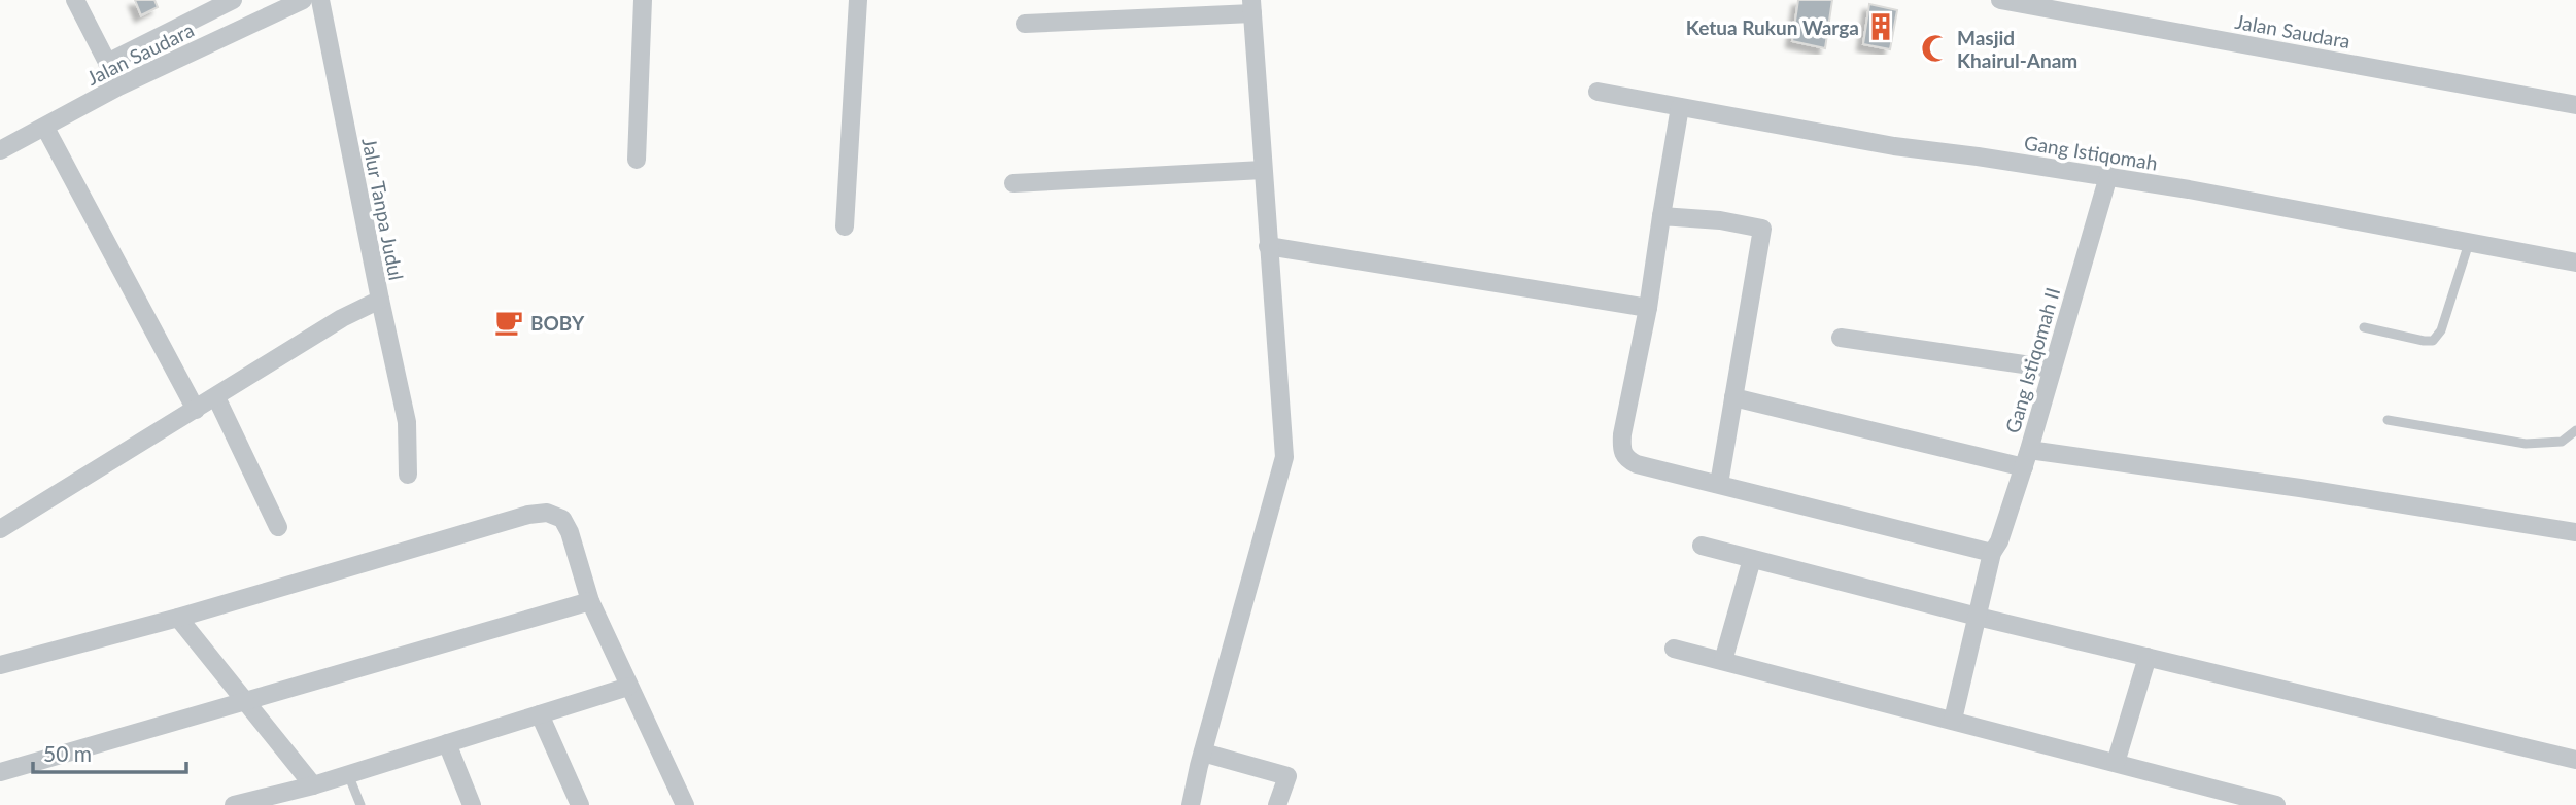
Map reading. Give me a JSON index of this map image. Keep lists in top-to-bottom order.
{
  "streets": {
    "street": [
      "Jalan Saudara",
      "Gang Istiqomah",
      "Jalur Tanpa Judul",
      "Gang Istiqomah II"
    ]
  },
  "crossings": [
    ["Gang Istiqomah", "Gang Istiqomah II"]
  ],
  "places": {
    "building": ["Ketua Rukun Warga"],
    "mosque": ["Masjid Khairul-Anam"],
    "cafe": ["BOBY"]
  },
  "scale_bar": "50 m"
}
